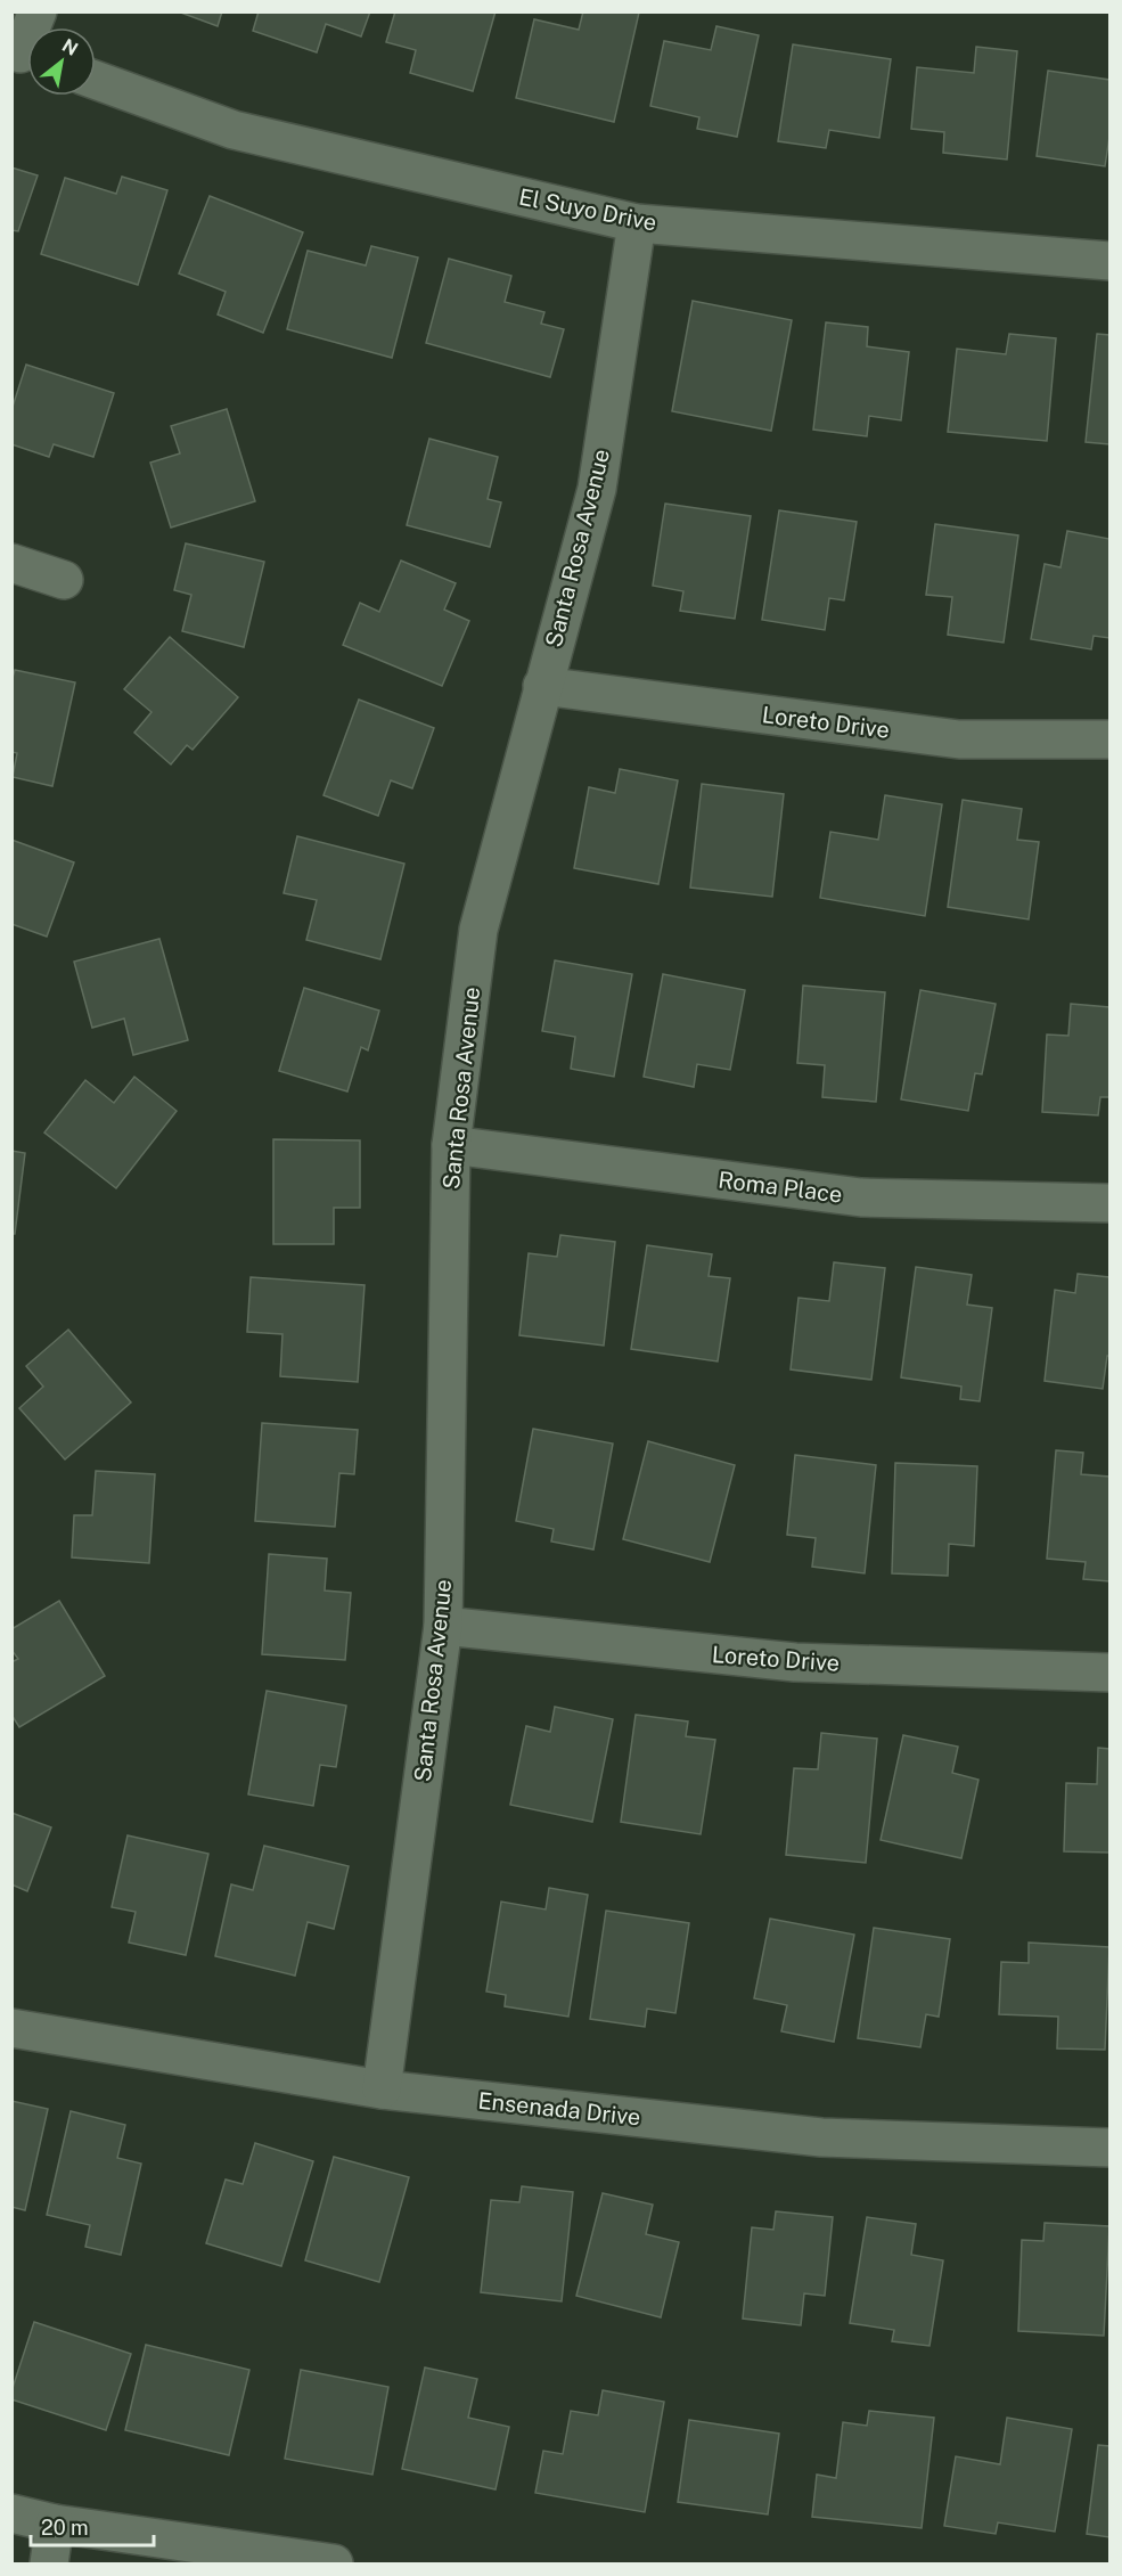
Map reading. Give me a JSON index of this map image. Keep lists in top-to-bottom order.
{
  "streets": {
    "street": [
      "El Suyo Drive",
      "Santa Rosa Avenue",
      "Loreto Drive",
      "Roma Place",
      "Ensenada Drive"
    ]
  },
  "crossings": [
    ["El Suyo Drive", "Santa Rosa Avenue"],
    ["Santa Rosa Avenue", "Loreto Drive"],
    ["Santa Rosa Avenue", "Roma Place"],
    ["Santa Rosa Avenue", "Ensenada Drive"]
  ],
  "scale_bar": "20 m",
  "north": "top right"
}
